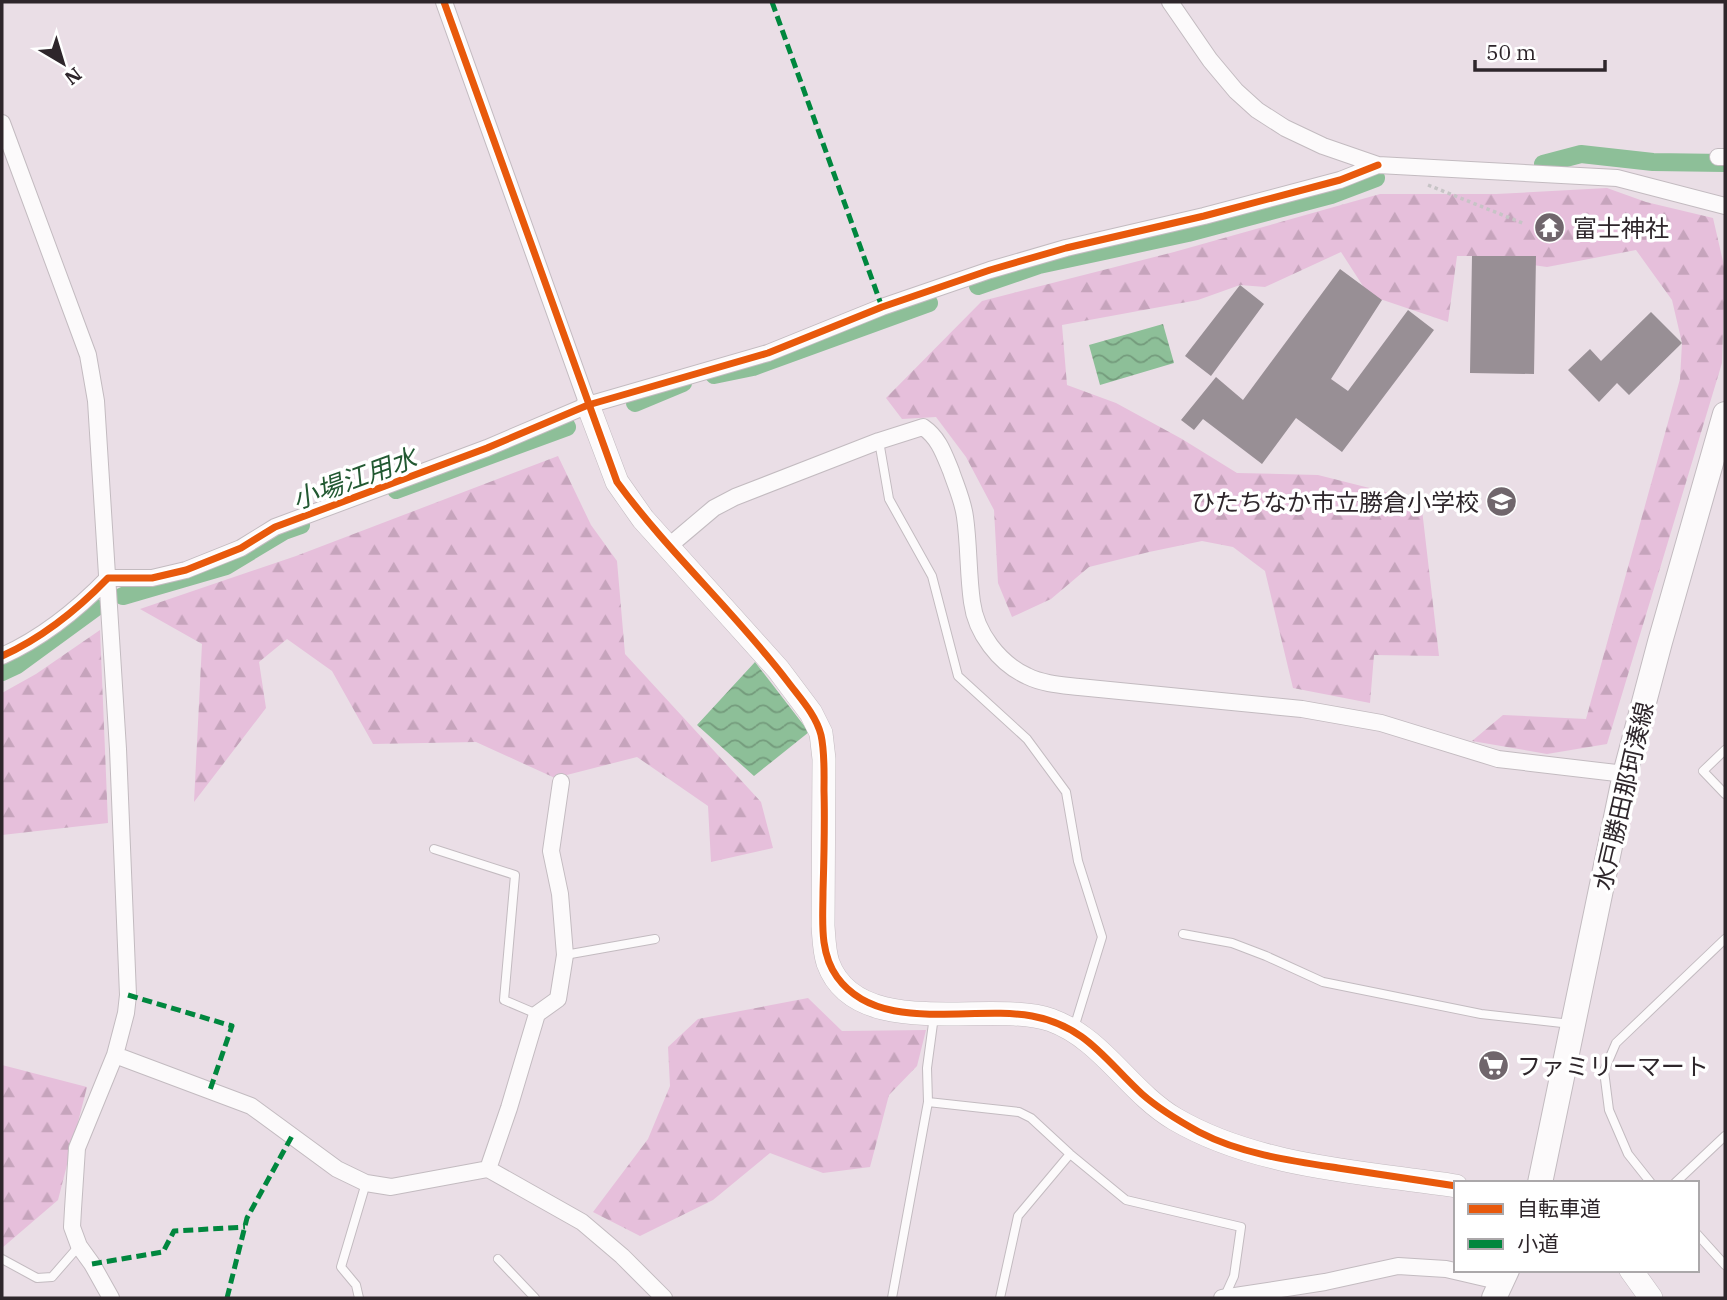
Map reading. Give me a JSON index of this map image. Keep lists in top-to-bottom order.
{
  "streets": {
    "main road": ["水戸勝田那珂湊線"]
  },
  "water": ["小場江用水"],
  "places": {
    "temple": ["富士神社"],
    "school or university": ["ひたちなか市立勝倉小学校"],
    "supermarket": ["ファミリーマート"]
  },
  "legend": ["自転車道", "小道"],
  "scale_bar": "50 m",
  "north": "bottom right"
}
